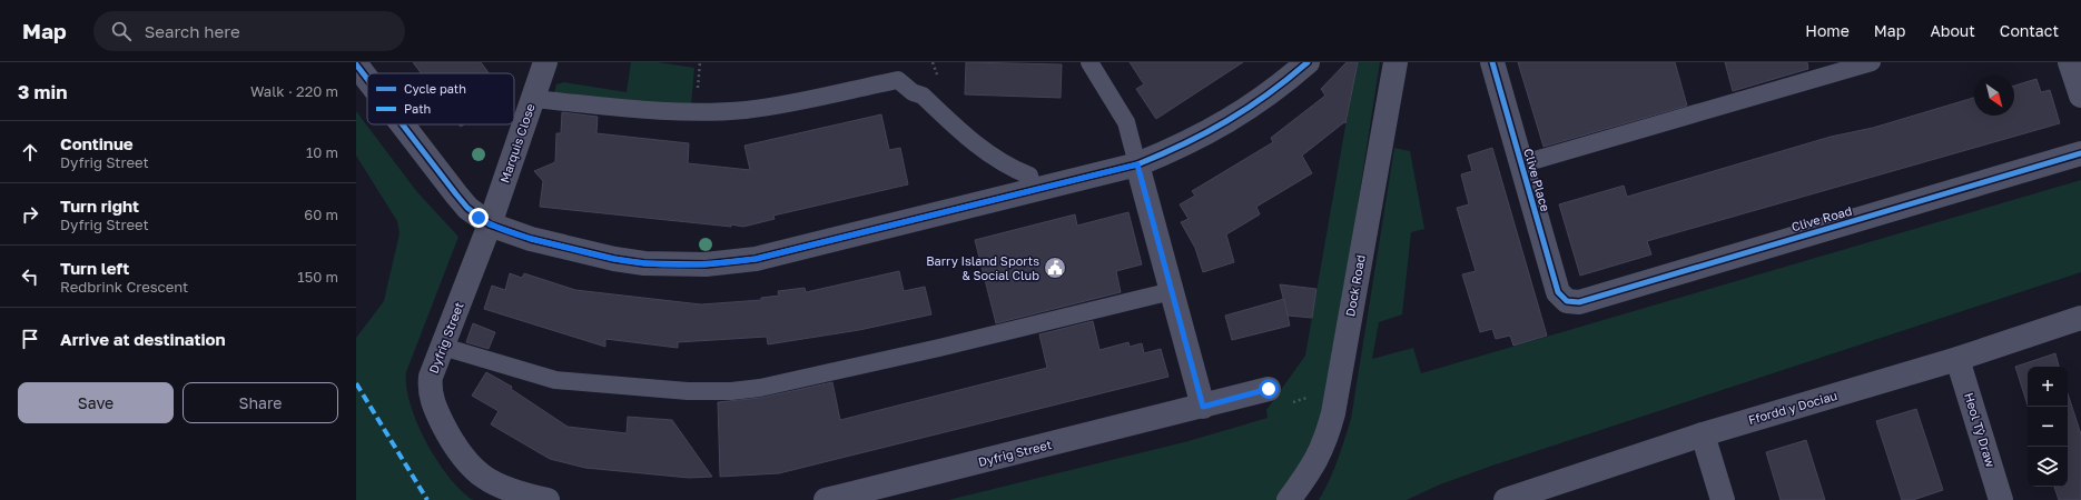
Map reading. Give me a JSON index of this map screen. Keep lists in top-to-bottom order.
{
  "streets": {
    "street": [
      "Marquis Close",
      "Clive Place",
      "Clive Road",
      "Dock Road",
      "Dyfrig Street",
      "Ffordd y Dociau",
      "Heol Tŷ Draw"
    ]
  },
  "crossings": [
    ["Marquis Close", "Dyfrig Street"],
    ["Clive Place", "Clive Road"],
    ["Ffordd y Dociau", "Heol Tŷ Draw"]
  ],
  "places": {
    "public building": ["Barry Island Sports & Social Club"]
  },
  "legend": ["Cycle path", "Path"],
  "north": "bottom right",
  "page": {
    "header": "Map",
    "search": "Search here",
    "nav": [
      "Home",
      "Map",
      "About",
      "Contact"
    ],
    "heading": ["3 min", "Walk · 220 m"],
    "list": [
      ["Continue", "Dyfrig Street", "10 m"],
      ["Turn right", "Dyfrig Street", "60 m"],
      ["Turn left", "Redbrink Crescent", "150 m"],
      "Arrive at destination"
    ],
    "map_buttons": ["+", "−"],
    "buttons": ["Save", "Share"]
  }
}
